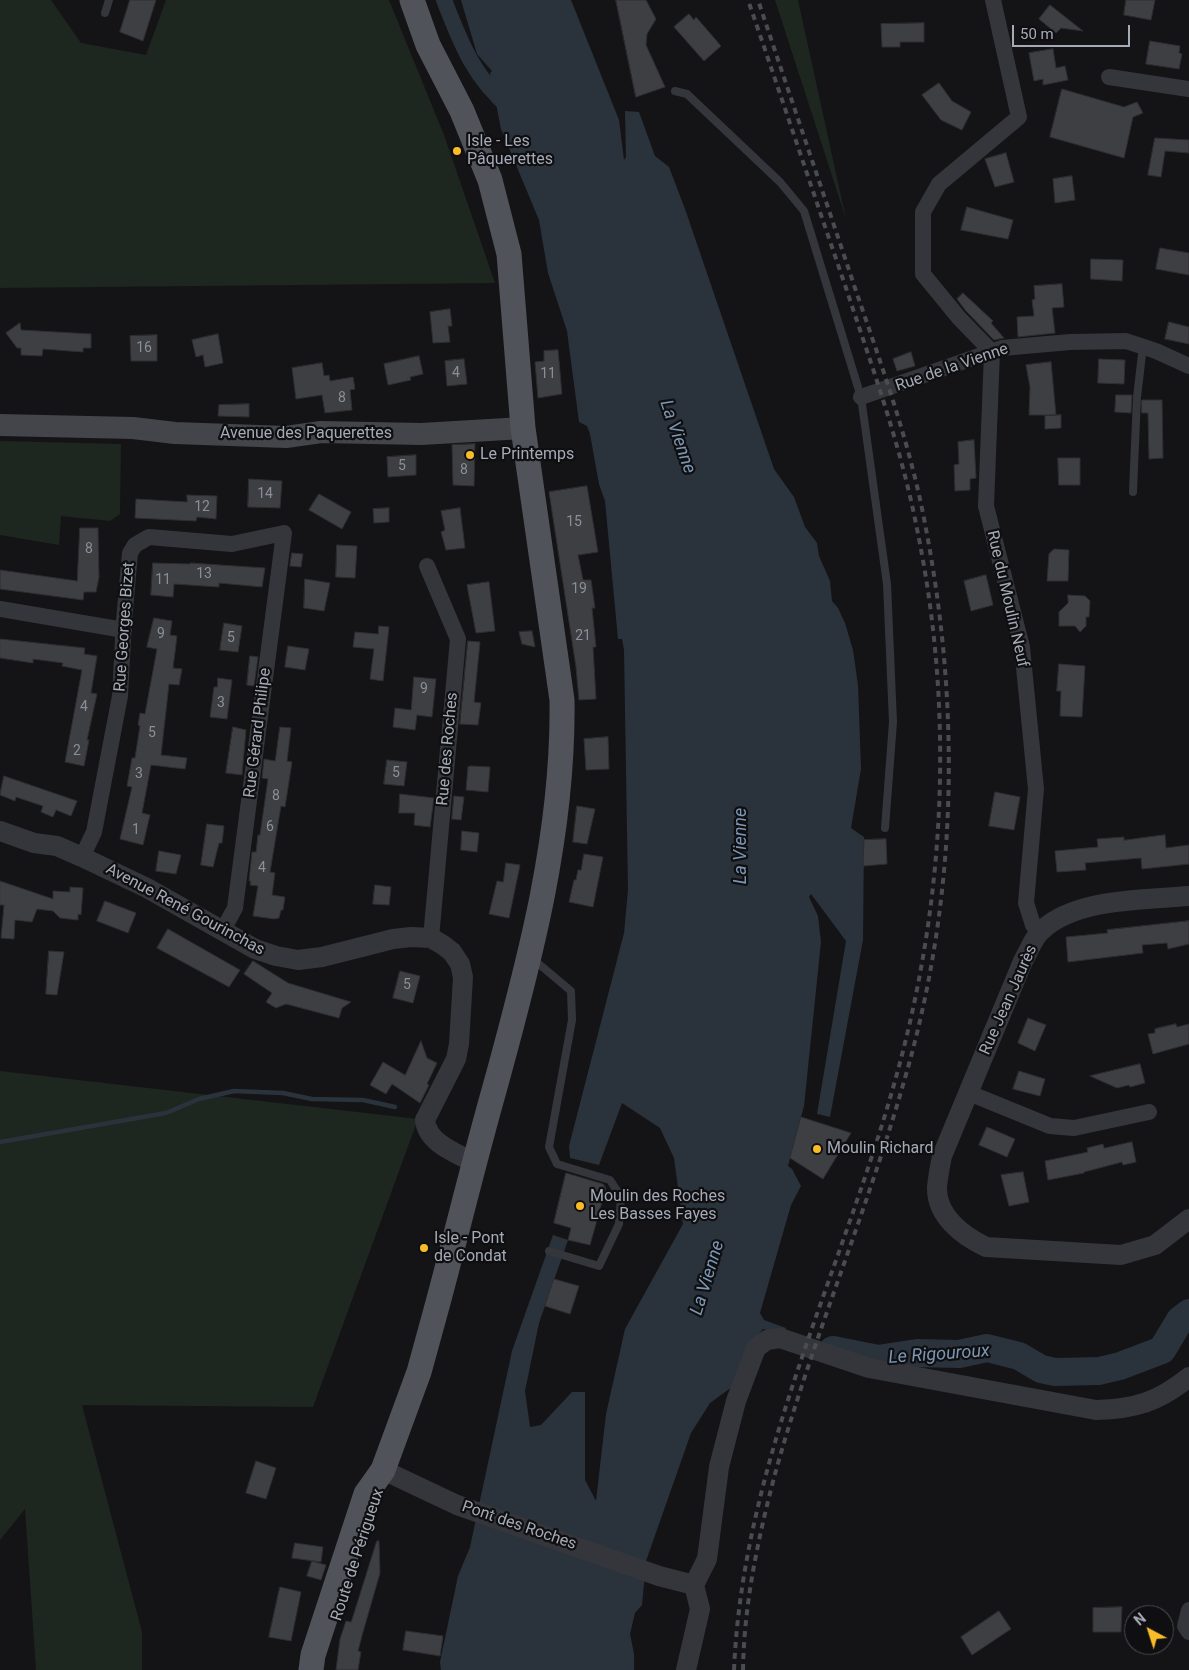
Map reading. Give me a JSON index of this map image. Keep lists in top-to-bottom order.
{
  "streets": {
    "main road": ["Avenue des Paquerettes", "Route de Périgueux"],
    "street": [
      "Rue de la Vienne",
      "Rue du Moulin Neuf",
      "Rue Georges Bizet",
      "Rue Gérard Philipe",
      "Rue des Roches",
      "Avenue René Gourinchas",
      "Rue Jean Jaurès",
      "Pont des Roches"
    ]
  },
  "crossings": [
    ["Rue de la Vienne", "Rue du Moulin Neuf"],
    ["Rue du Moulin Neuf", "Rue Jean Jaurès"],
    ["Rue Georges Bizet", "Rue Gérard Philipe"],
    ["Rue Georges Bizet", "Avenue René Gourinchas"],
    ["Rue Gérard Philipe", "Avenue René Gourinchas"],
    ["Rue des Roches", "Avenue René Gourinchas"],
    ["Pont des Roches", "Route de Périgueux"]
  ],
  "water": ["La Vienne", "Le Rigouroux"],
  "places": [
    "Isle - Les Pâquerettes",
    "Le Printemps",
    "Moulin Richard",
    "Moulin des Roches Les Basses Fayes",
    "Isle - Pont de Condat"
  ],
  "house_numbers": [
    "16",
    "4",
    "11",
    "8",
    "5",
    "8",
    "14",
    "12",
    "15",
    "8",
    "13",
    "11",
    "19",
    "9",
    "21",
    "5",
    "9",
    "3",
    "4",
    "5",
    "2",
    "5",
    "3",
    "8",
    "6",
    "1",
    "4",
    "5"
  ],
  "scale_bar": "50 m",
  "north": "top left"
}
